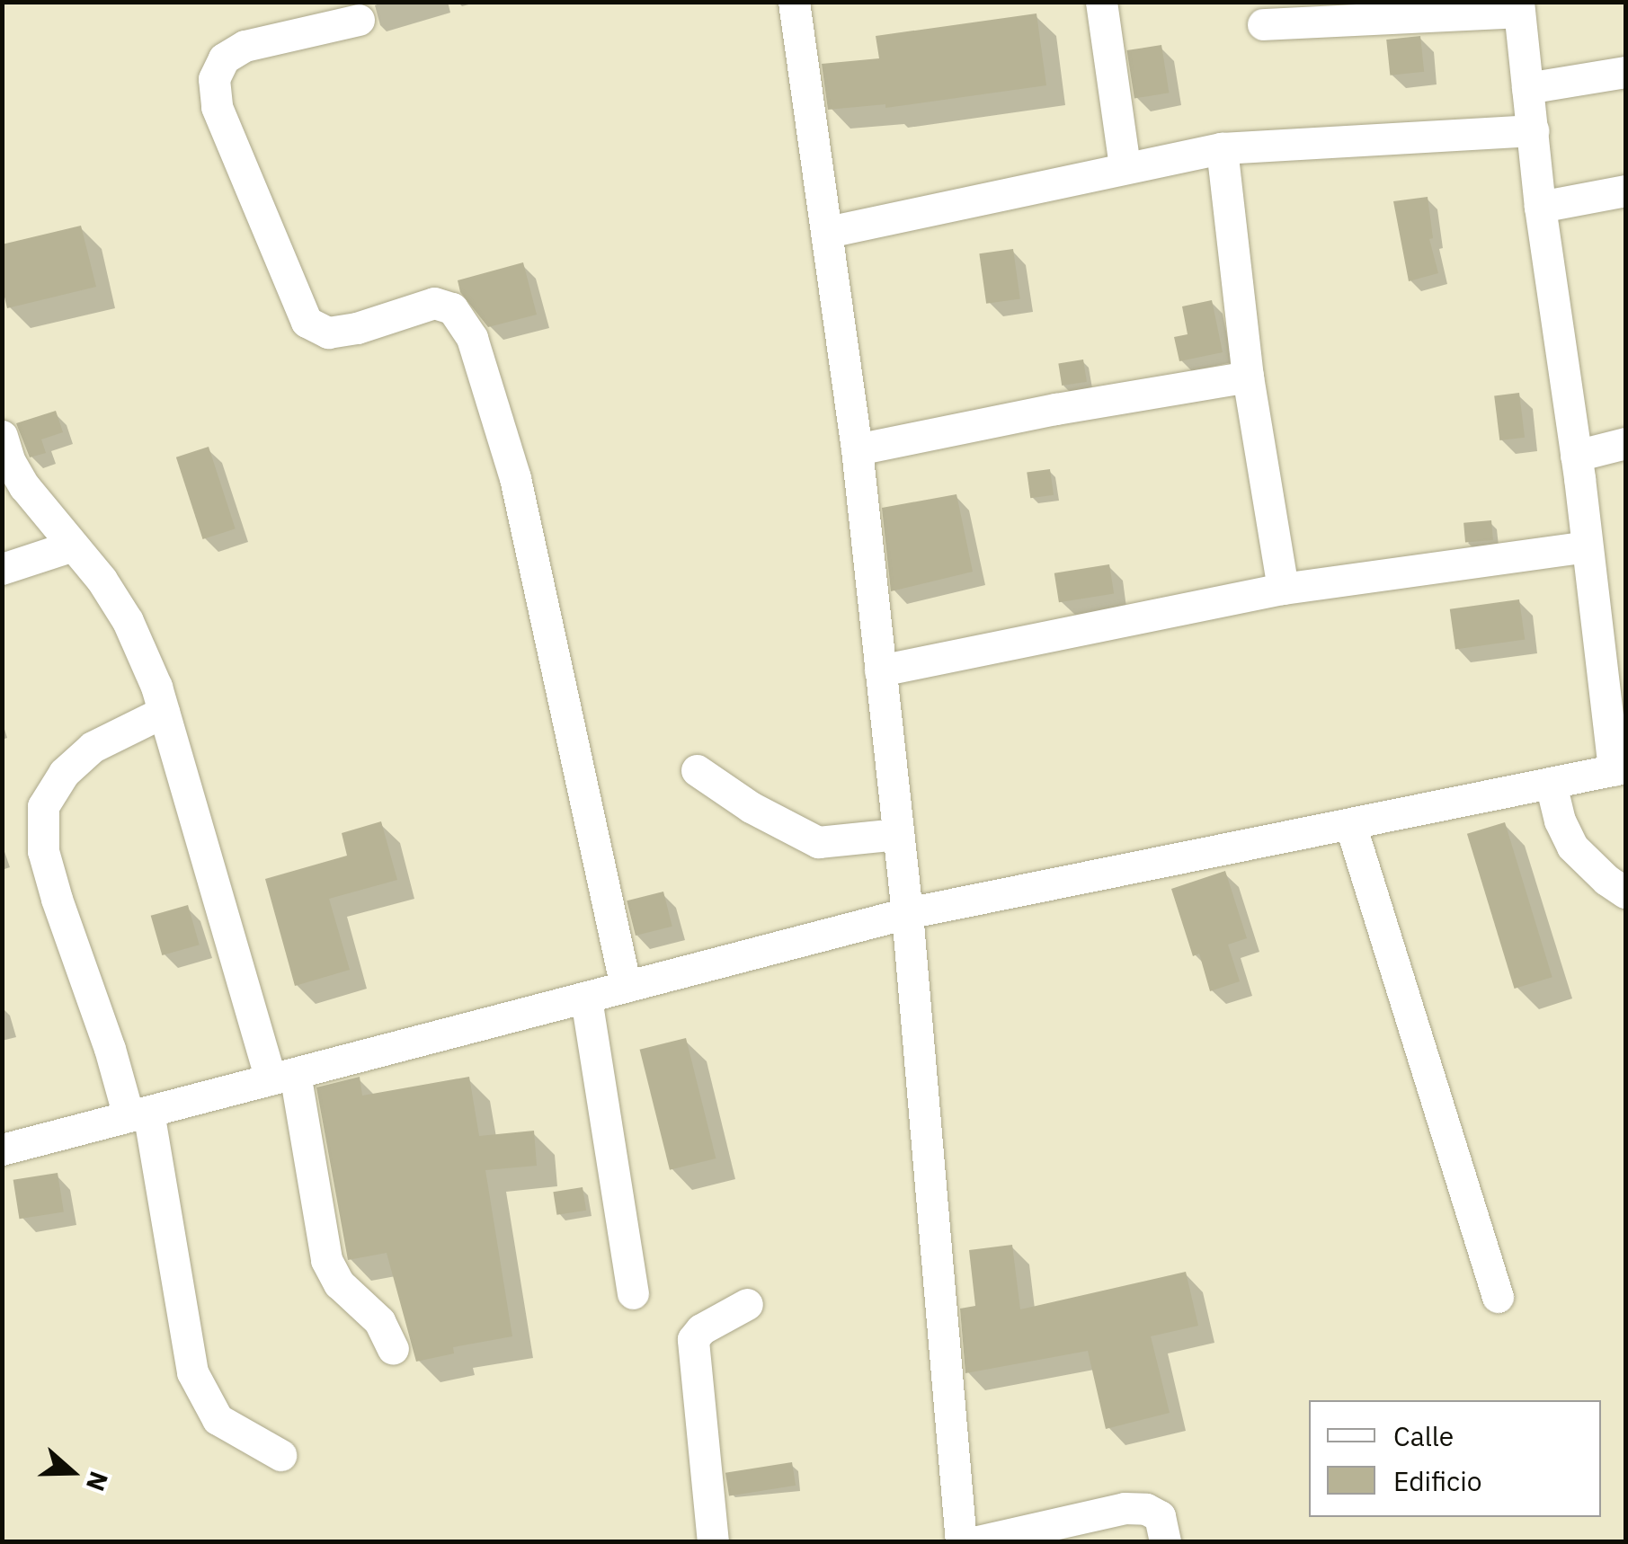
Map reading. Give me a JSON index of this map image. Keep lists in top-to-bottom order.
{
  "legend": ["Calle", "Edificio"],
  "north": "right"
}
